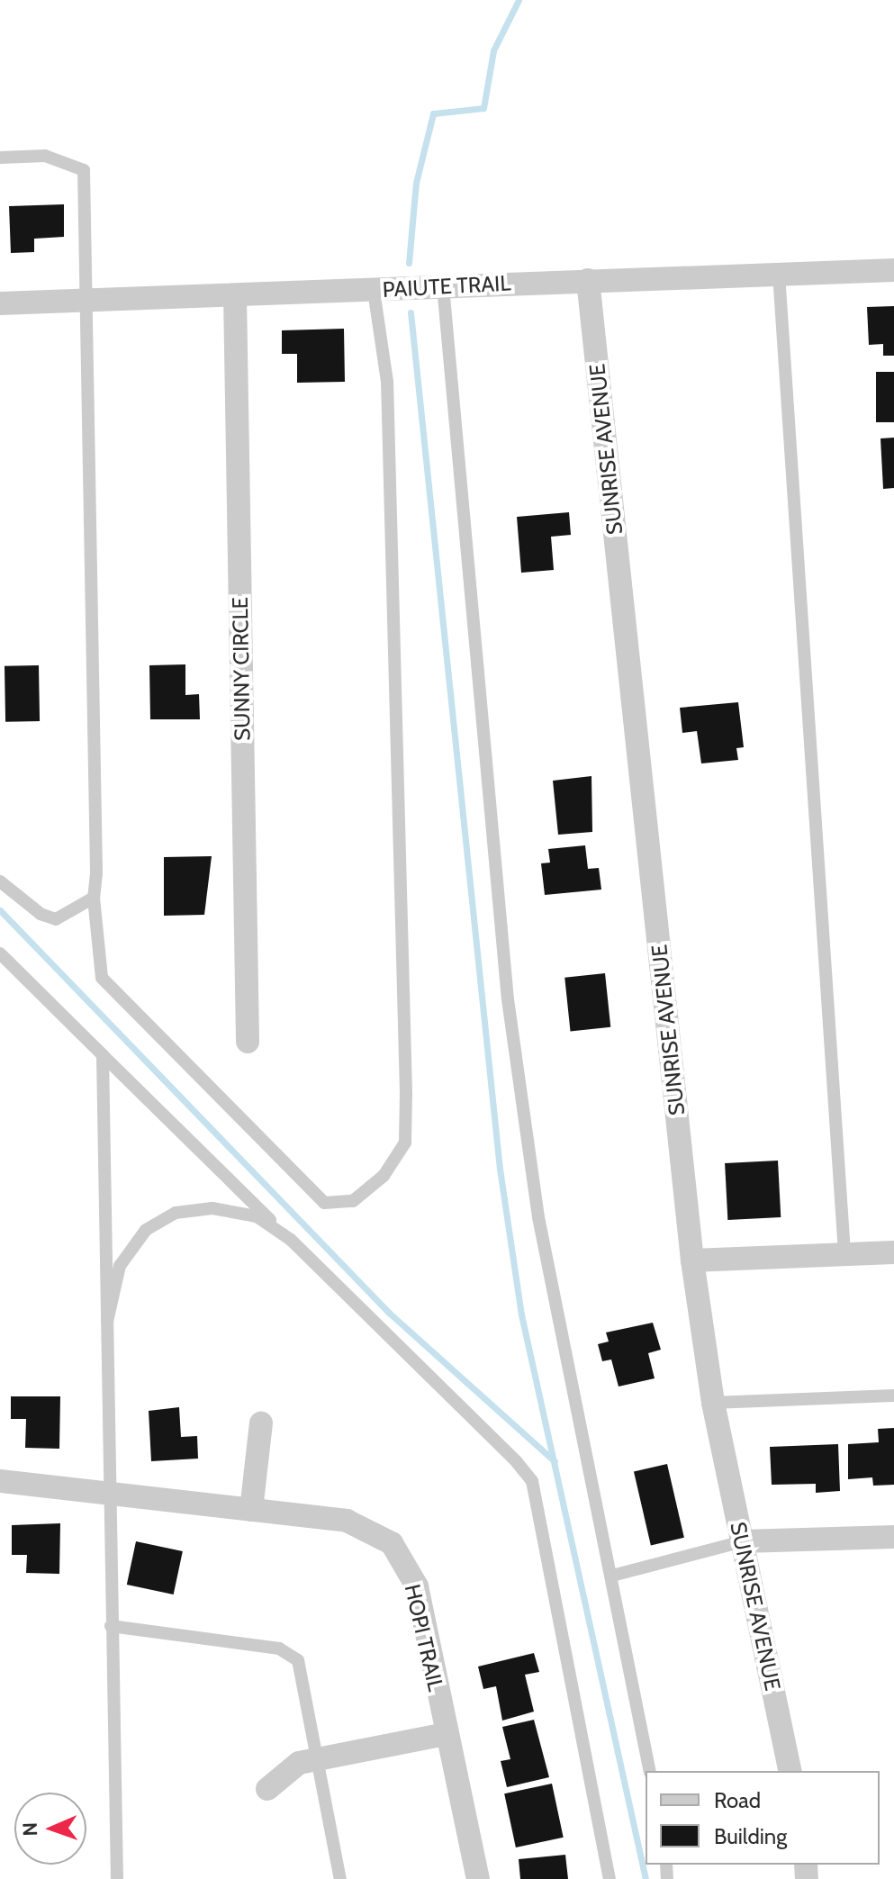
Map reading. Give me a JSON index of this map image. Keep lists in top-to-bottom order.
{
  "streets": {
    "street": [
      "PAIUTE TRAIL",
      "SUNRISE AVENUE",
      "SUNNY CIRCLE",
      "HOPI TRAIL"
    ]
  },
  "crossings": [
    ["PAIUTE TRAIL", "SUNRISE AVENUE"],
    ["PAIUTE TRAIL", "SUNNY CIRCLE"]
  ],
  "legend": ["Road", "Building"],
  "north": "left"
}
